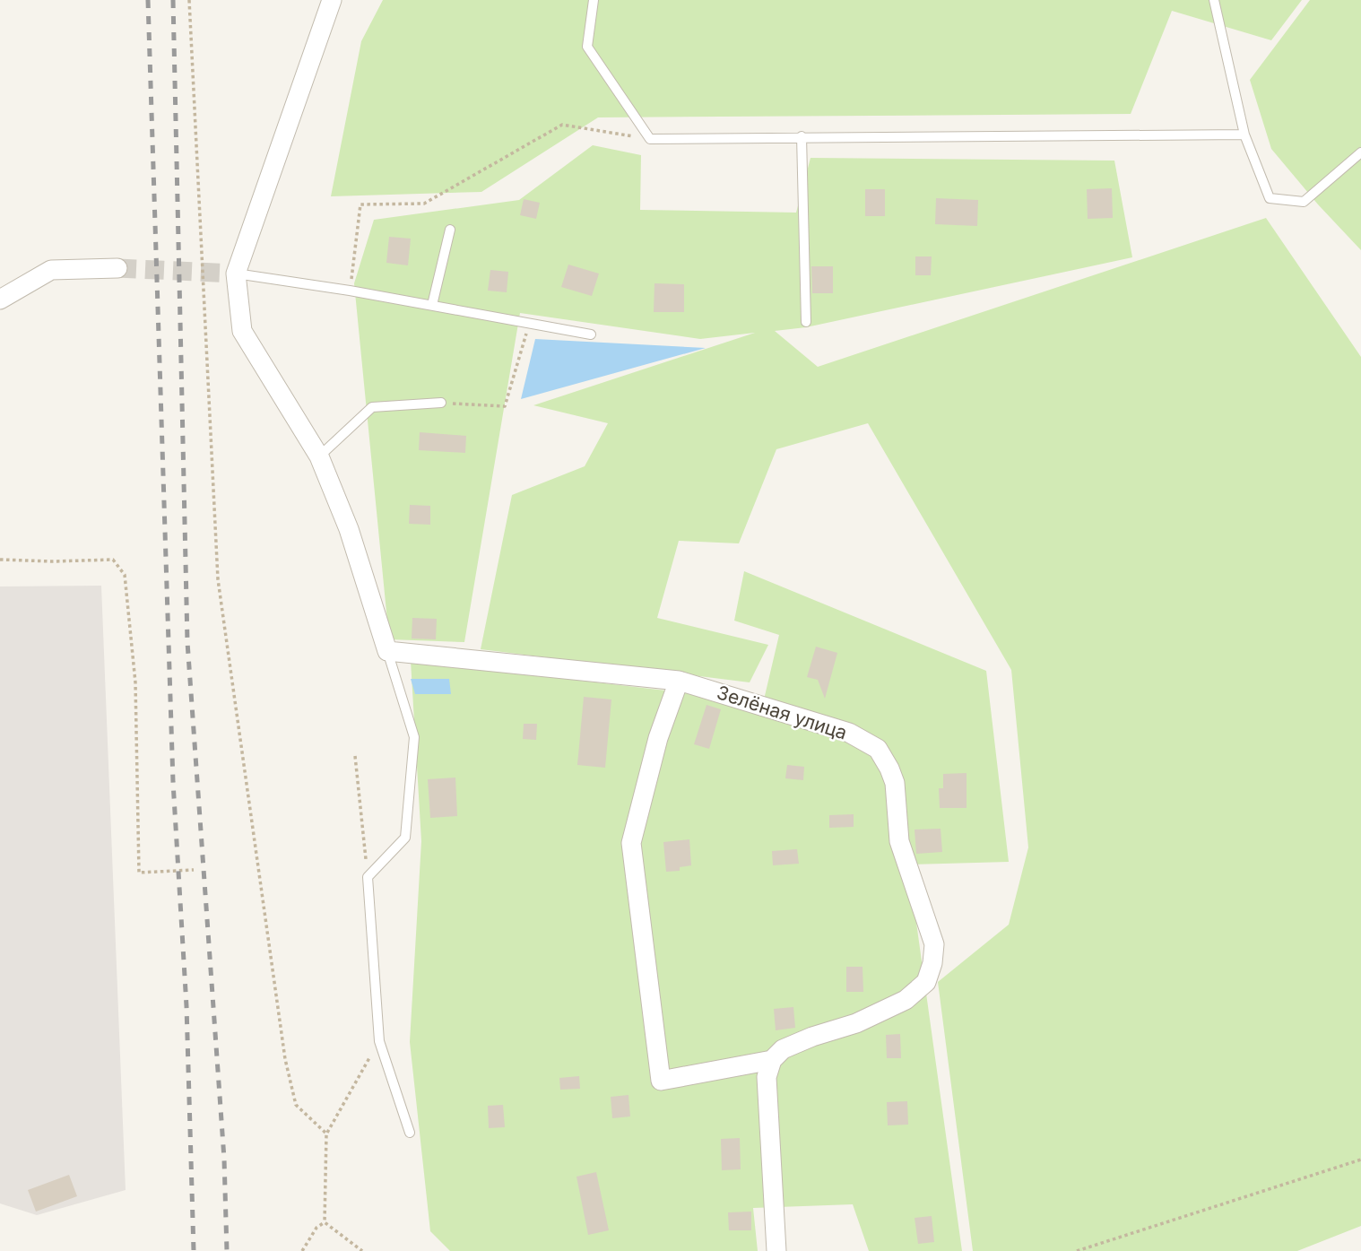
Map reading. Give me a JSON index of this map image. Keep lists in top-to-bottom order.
{
  "streets": {
    "street": ["Зелёная улица"]
  }
}
